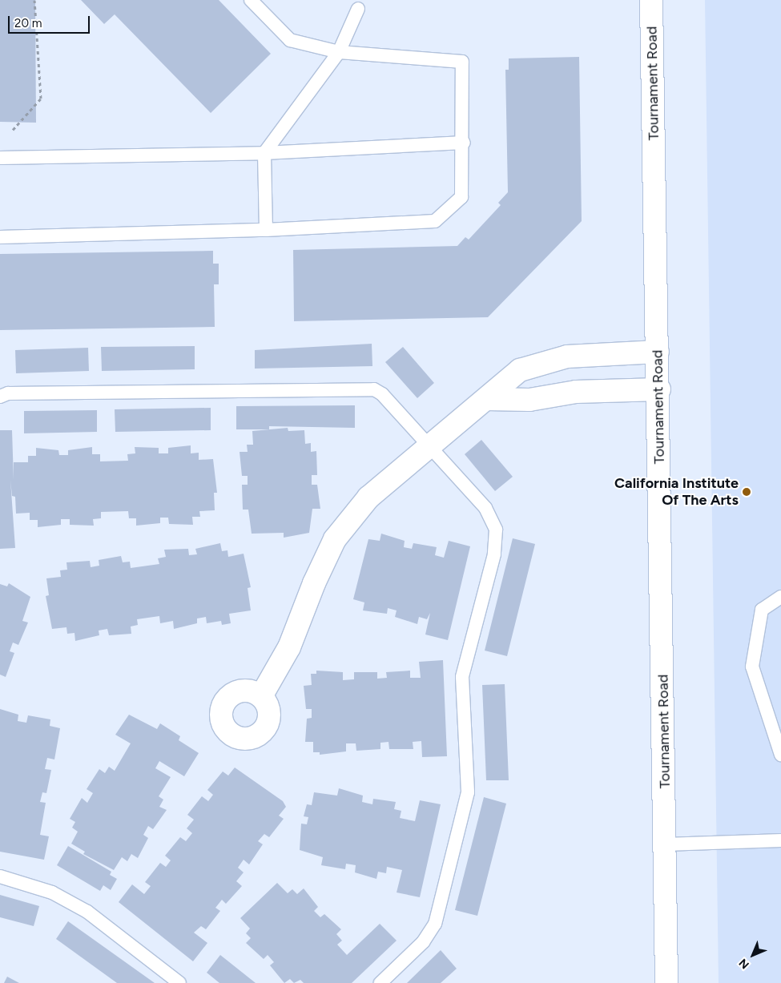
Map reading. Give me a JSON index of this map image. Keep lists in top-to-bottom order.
{
  "streets": {
    "street": ["Tournament Road"]
  },
  "places": ["California Institute Of The Arts"],
  "scale_bar": "20 m",
  "north": "bottom left"
}
